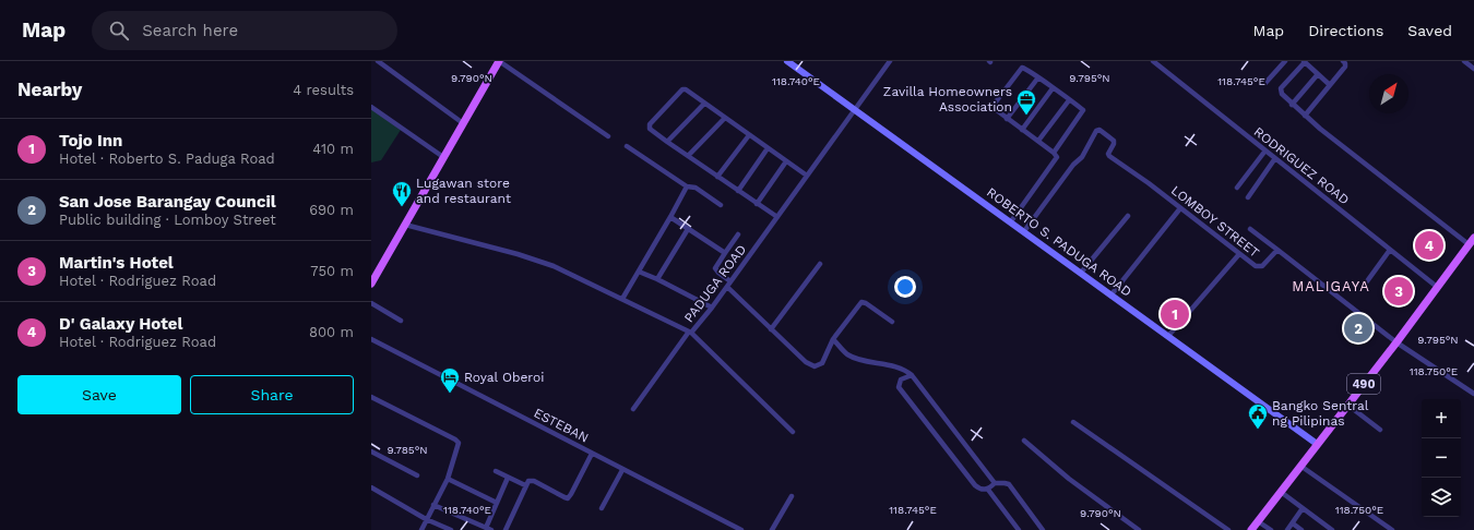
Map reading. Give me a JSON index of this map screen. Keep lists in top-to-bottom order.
{
  "streets": {
    "main road": ["490"],
    "street": [
      "RODRIGUEZ ROAD",
      "LOMBOY STREET",
      "ROBERTO S. PADUGA ROAD",
      "PADUGA ROAD",
      "ESTEBAN"
    ]
  },
  "crossings": [
    ["RODRIGUEZ ROAD", "490"],
    ["LOMBOY STREET", "ROBERTO S. PADUGA ROAD"],
    ["LOMBOY STREET", "490"],
    ["ROBERTO S. PADUGA ROAD", "PADUGA ROAD"],
    ["ROBERTO S. PADUGA ROAD", "490"]
  ],
  "districts": ["MALIGAYA"],
  "places": {
    "office": ["Zavilla Homeowners Association"],
    "restaurant": ["Lugawan store and restaurant"],
    "hotel": ["Royal Oberoi"],
    "public building": ["Bangko Sentral ng Pilipinas"]
  },
  "north": "top right",
  "page": {
    "header": "Map",
    "search": "Search here",
    "nav": ["Map", "Directions", "Saved"],
    "heading": ["Nearby", "4 results"],
    "list": [
      {
        "mark": "1",
        "name": "Tojo Inn",
        "note": "Hotel · Roberto S. Paduga Road",
        "value": "410 m"
      },
      {
        "mark": "2",
        "name": "San Jose Barangay Council",
        "note": "Public building · Lomboy Street",
        "value": "690 m"
      },
      {
        "mark": "3",
        "name": "Martin's Hotel",
        "note": "Hotel · Rodriguez Road",
        "value": "750 m"
      },
      {
        "mark": "4",
        "name": "D' Galaxy Hotel",
        "note": "Hotel · Rodriguez Road",
        "value": "800 m"
      }
    ],
    "pins": [
      "4",
      "3",
      "1",
      "2"
    ],
    "buttons": ["Save", "Share"],
    "map_buttons": ["+", "−"]
  },
  "coordinates": [
    "9.790°N",
    "9.795°N",
    "118.740°E",
    "118.745°E",
    "118.750°E",
    "9.785°N"
  ]
}
